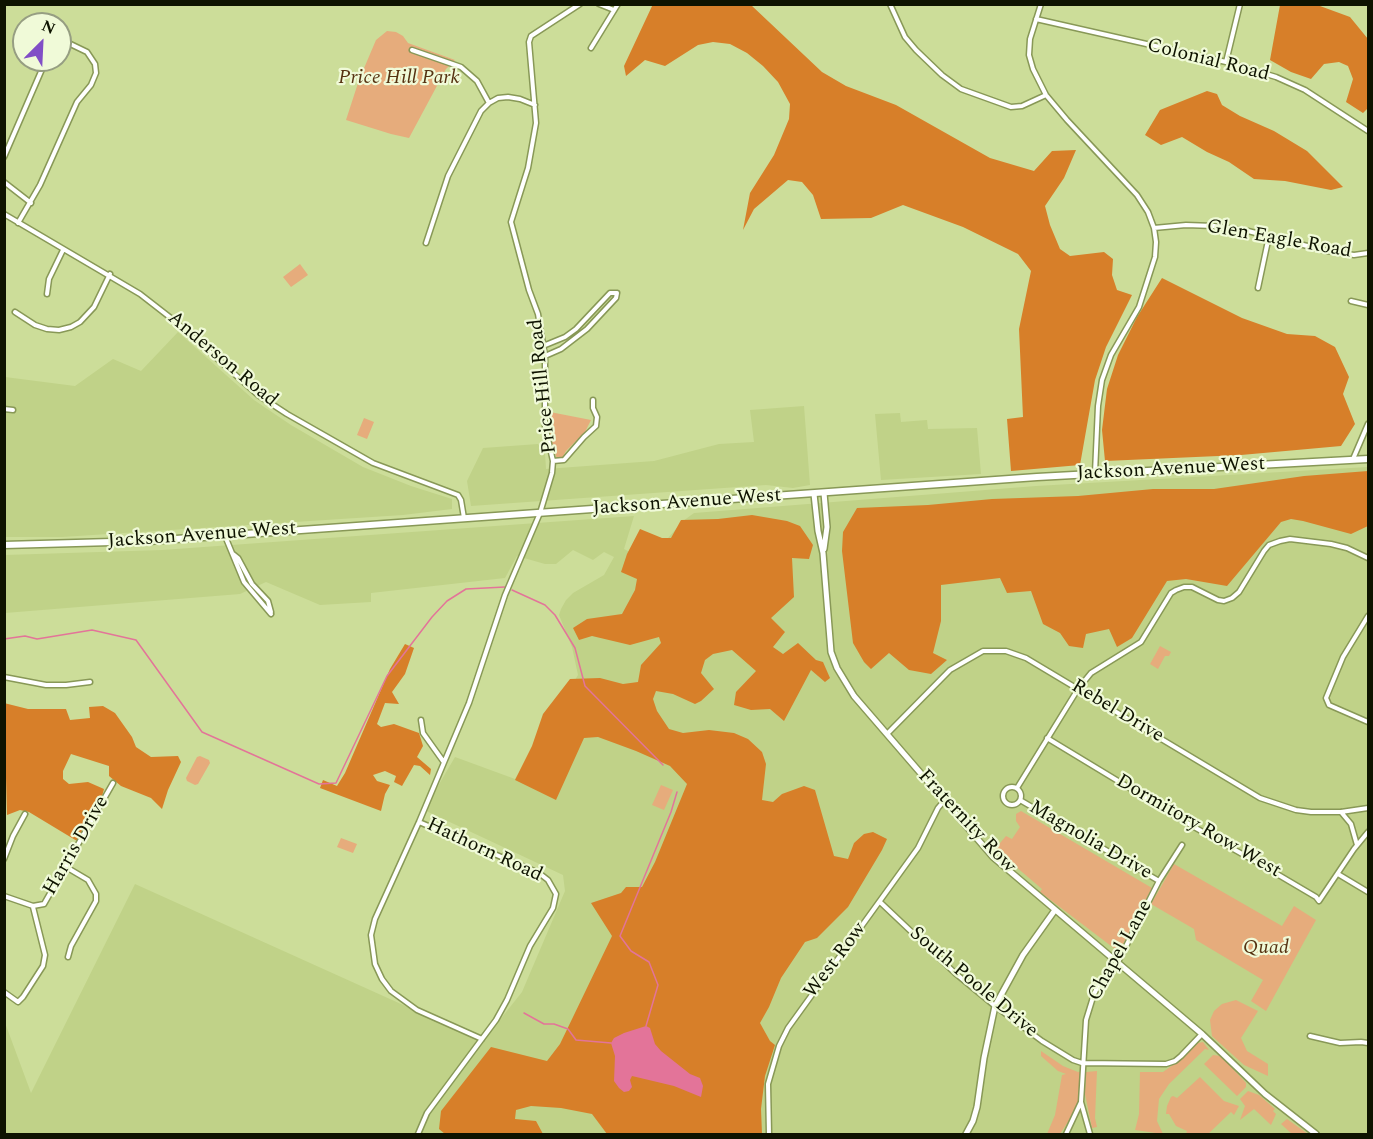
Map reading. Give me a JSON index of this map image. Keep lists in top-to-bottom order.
{
  "streets": {
    "main road": ["Jackson Avenue West"],
    "street": [
      "Colonial Road",
      "Glen Eagle Road",
      "Anderson Road",
      "Price Hill Road",
      "Rebel Drive",
      "Fraternity Row",
      "Dormitory Row West",
      "Magnolia Drive",
      "Harris Drive",
      "Hathorn Road",
      "Chapel Lane",
      "West Row",
      "South Poole Drive"
    ]
  },
  "crossings": [
    ["Anderson Road", "Jackson Avenue West"],
    ["Price Hill Road", "Jackson Avenue West"],
    ["Price Hill Road", "Hathorn Road"],
    ["Jackson Avenue West", "Fraternity Row"],
    ["Jackson Avenue West", "Hathorn Road"],
    ["Rebel Drive", "Fraternity Row"],
    ["Fraternity Row", "Chapel Lane"],
    ["Fraternity Row", "West Row"],
    ["Fraternity Row", "South Poole Drive"],
    ["Magnolia Drive", "Chapel Lane"],
    ["Chapel Lane", "South Poole Drive"],
    ["West Row", "South Poole Drive"]
  ],
  "parks": ["Price Hill Park", "Quad"],
  "north": "top right"
}
